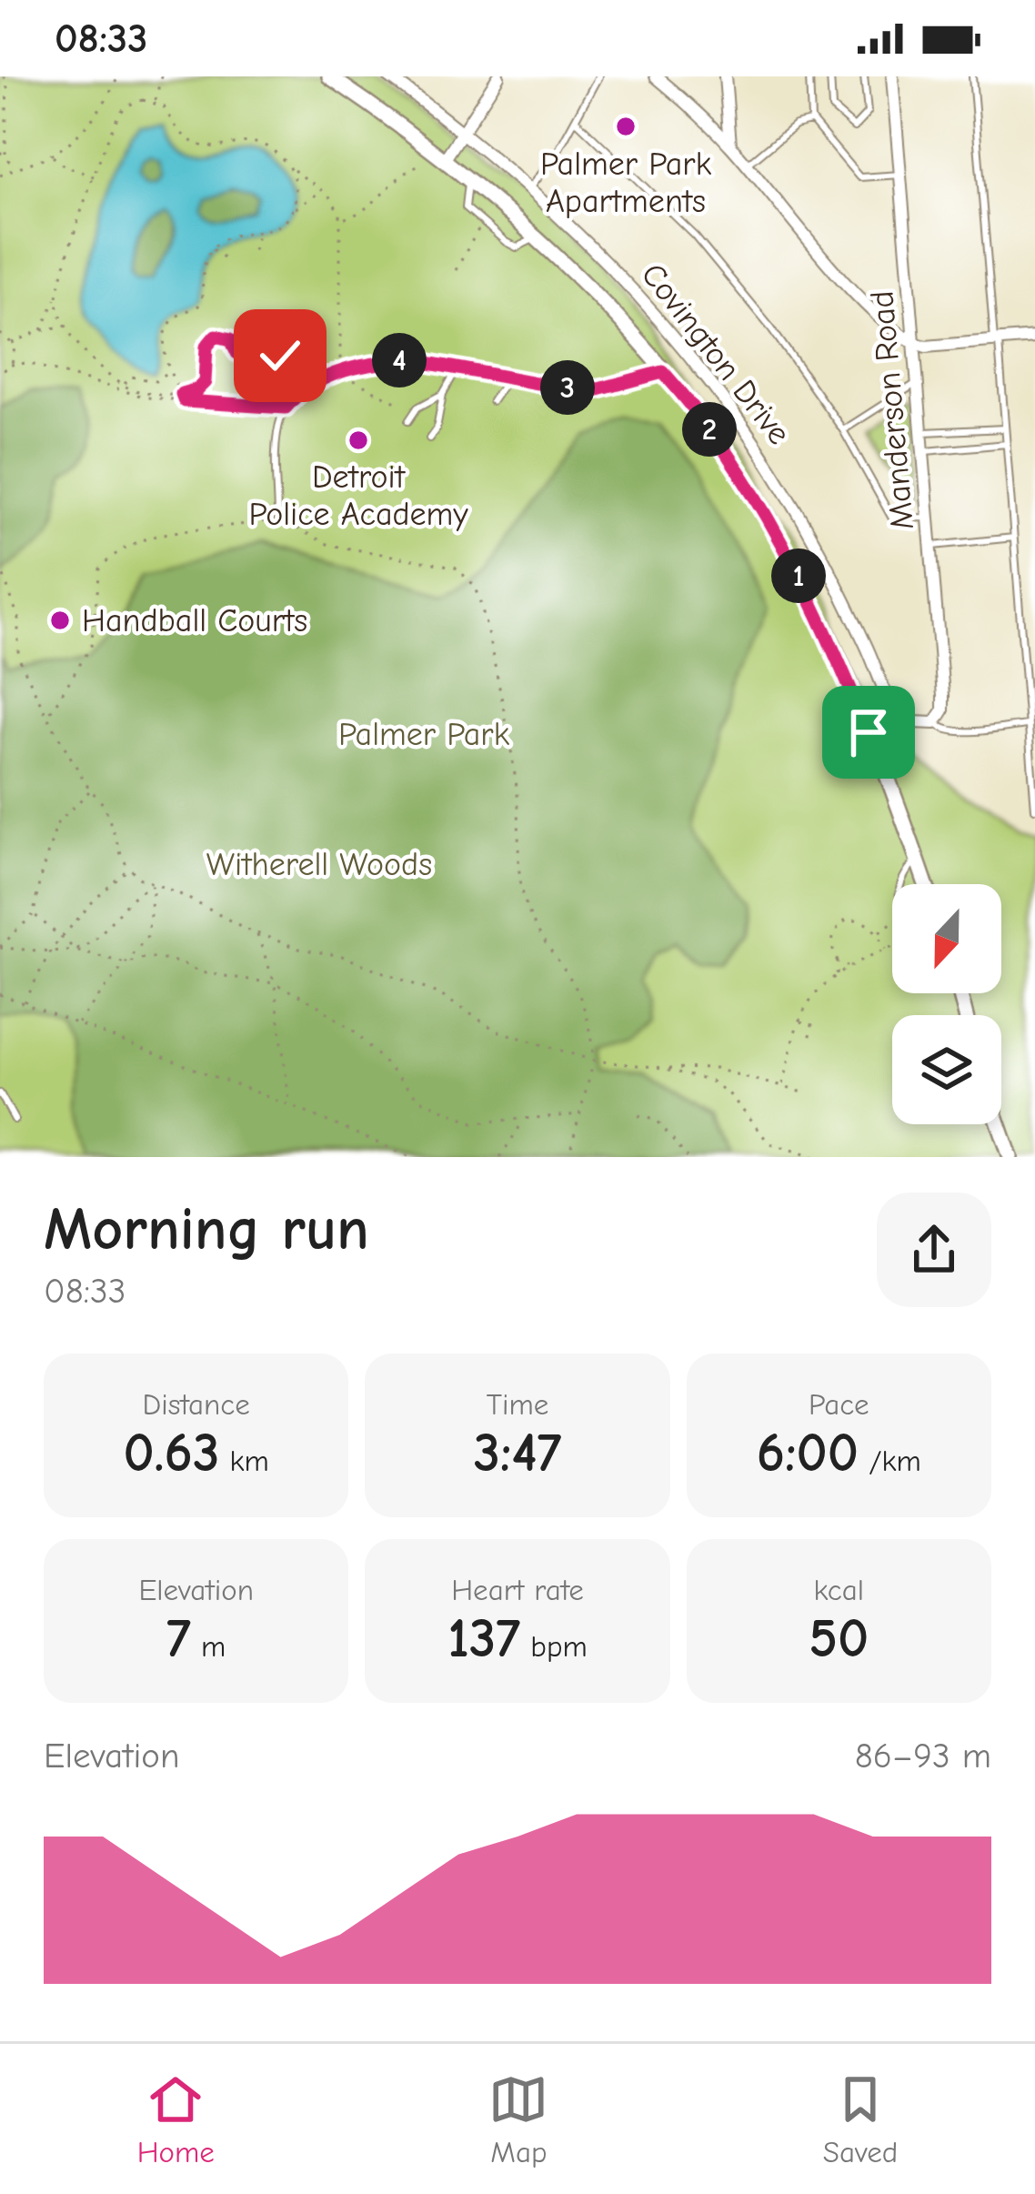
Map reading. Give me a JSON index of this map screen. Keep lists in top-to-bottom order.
{
  "streets": {
    "street": ["Covington Drive", "Manderson Road"]
  },
  "crossings": [
    ["Covington Drive", "Manderson Road"]
  ],
  "parks": ["Palmer Park", "Witherell Woods"],
  "places": ["Palmer Park Apartments", "Detroit Police Academy", "Handball Courts"],
  "north": "bottom",
  "page": {
    "status": "08:33",
    "pins": [
      "4",
      "3",
      "2",
      "1"
    ],
    "heading": ["Morning run", "08:33"],
    "stats": [
      ["Distance", "0.63 km"],
      ["Time", "3:47"],
      ["Pace", "6:00 /km"],
      ["Elevation", "7 m"],
      ["Heart rate", "137 bpm"],
      ["kcal", "50"]
    ],
    "chart": ["Elevation", "86–93 m"],
    "tabs": ["Home", "Map", "Saved"]
  }
}
